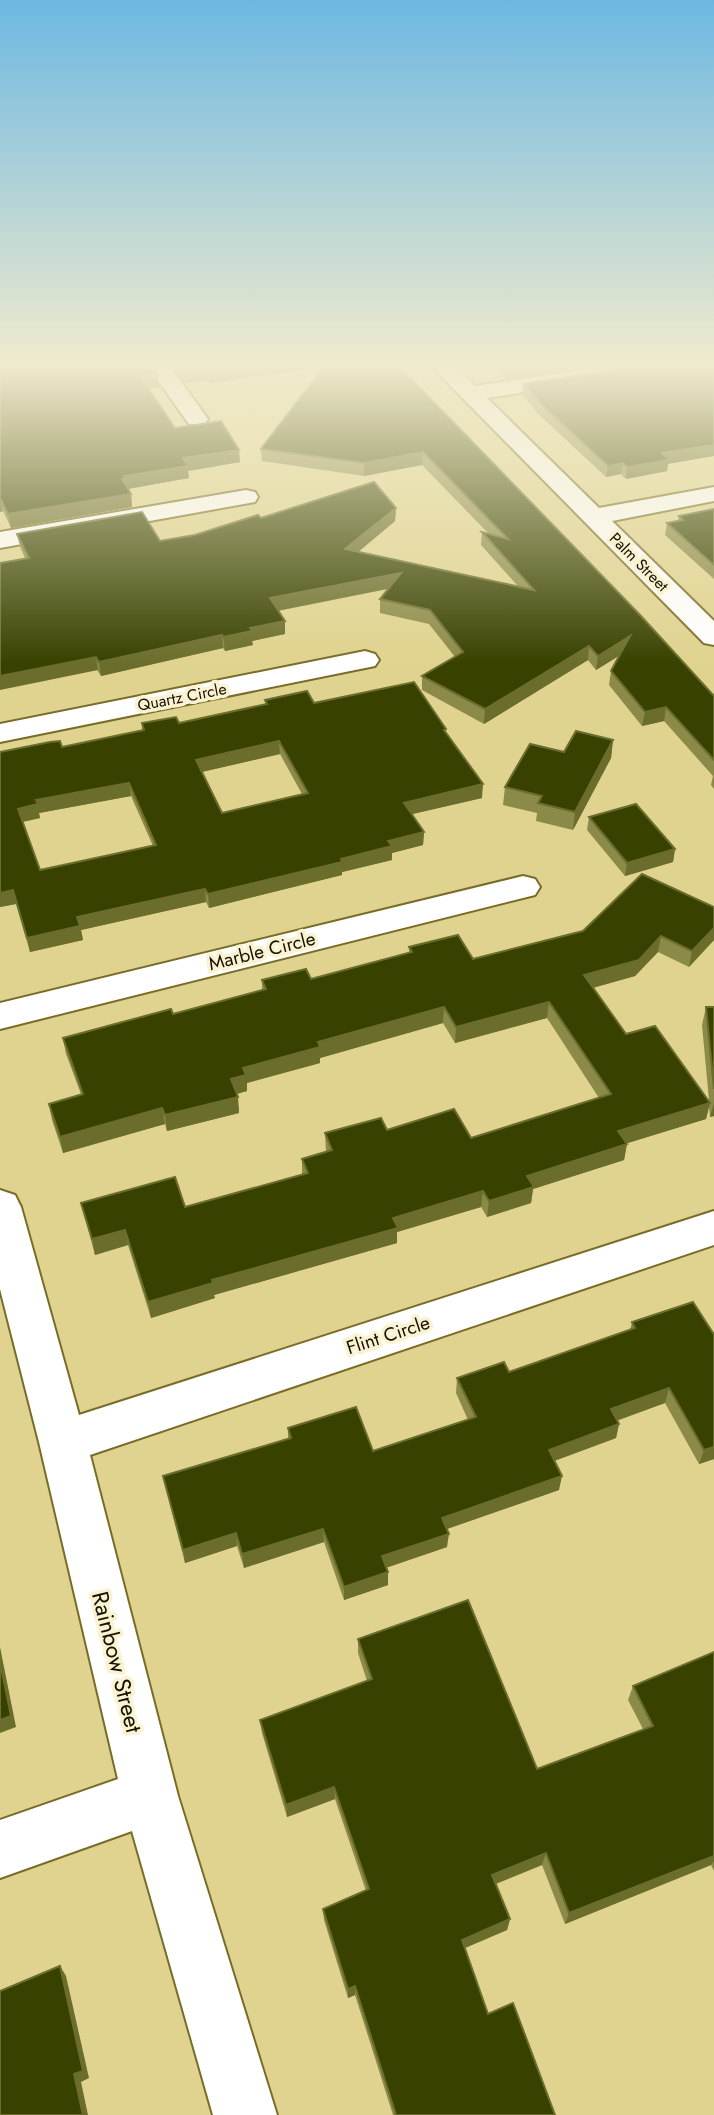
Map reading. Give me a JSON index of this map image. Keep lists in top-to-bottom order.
{
  "streets": {
    "street": [
      "Palm Street",
      "Quartz Circle",
      "Marble Circle",
      "Flint Circle",
      "Rainbow Street"
    ]
  },
  "crossings": [
    ["Flint Circle", "Rainbow Street"]
  ]
}
